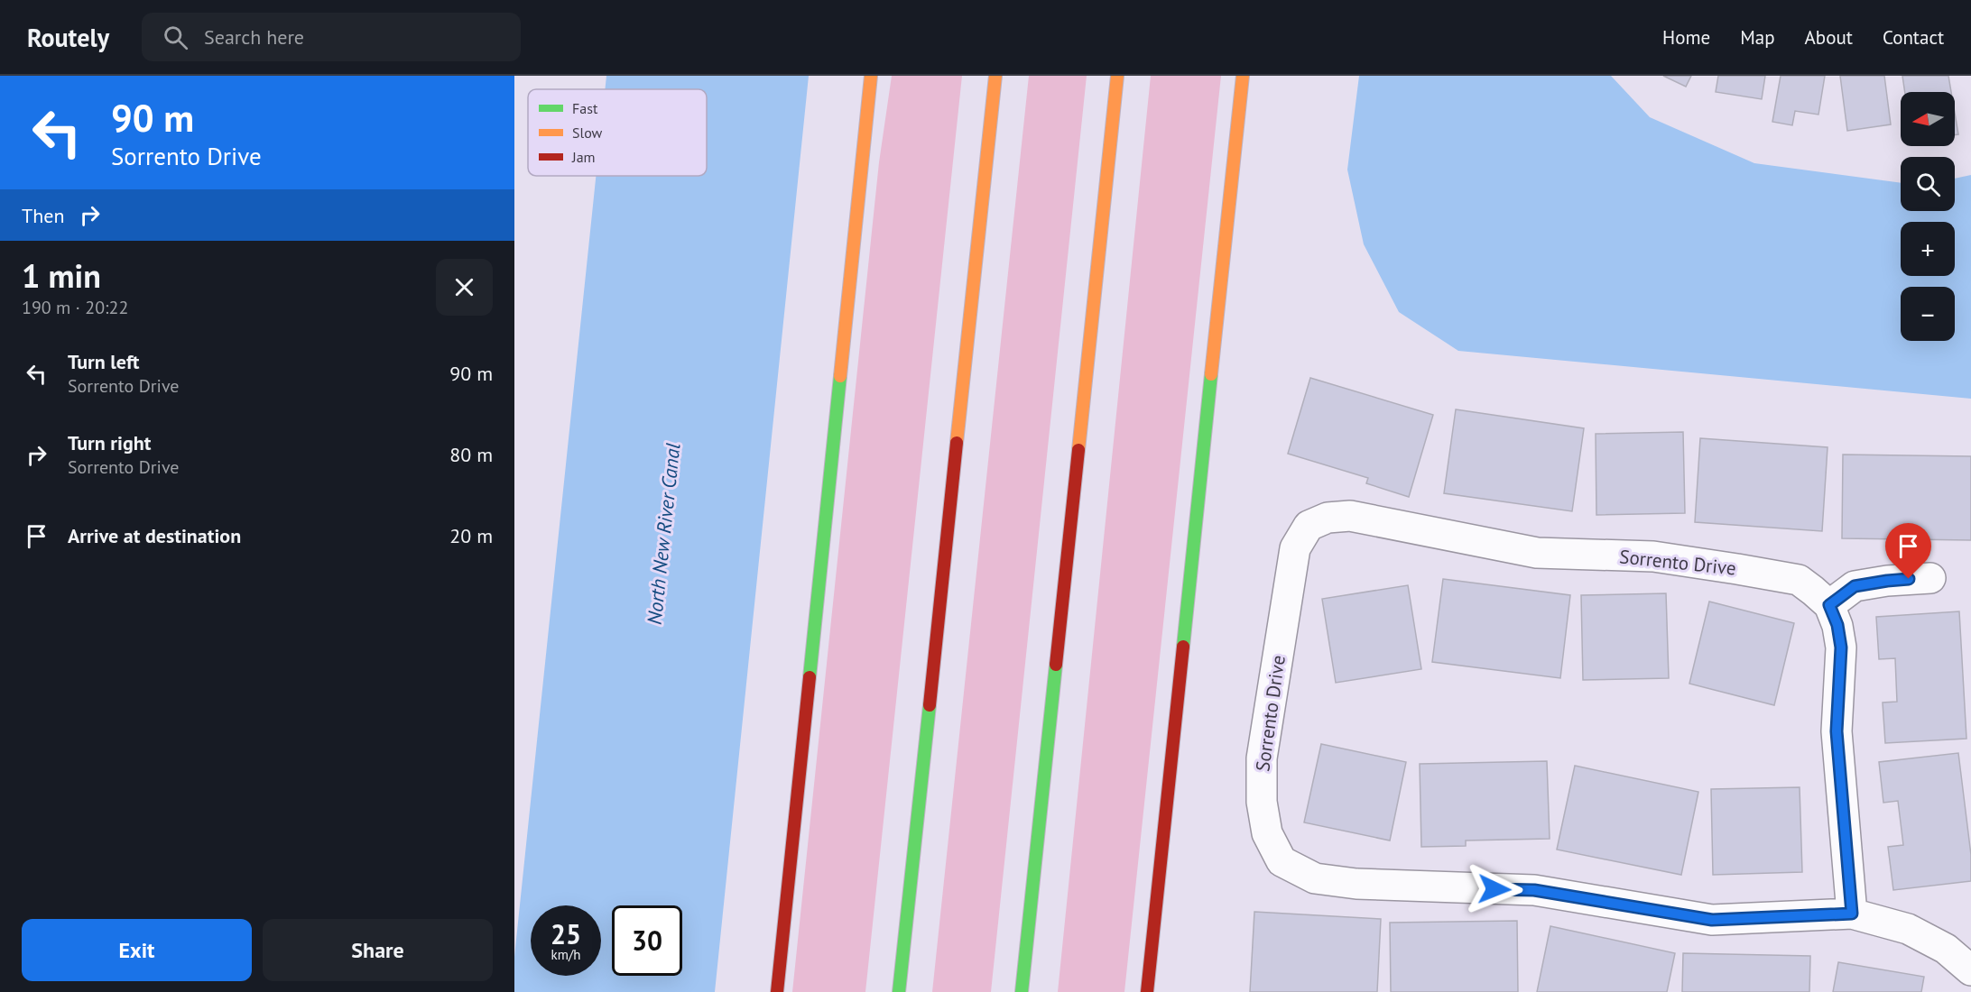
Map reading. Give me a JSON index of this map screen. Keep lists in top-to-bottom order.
{
  "streets": {
    "street": ["Sorrento Drive"]
  },
  "water": ["North New River Canal"],
  "legend": ["Fast", "Slow", "Jam"],
  "north": "left",
  "page": {
    "header": "Routely",
    "search": "Search here",
    "nav": [
      "Home",
      "Map",
      "About",
      "Contact"
    ],
    "turn": ["90 m", "Sorrento Drive"],
    "map_buttons": ["+", "−"],
    "then": "Then",
    "heading": ["1 min", "190 m · 20:22"],
    "list": [
      {
        "name": "Turn left",
        "note": "Sorrento Drive",
        "value": "90 m"
      },
      {
        "name": "Turn right",
        "note": "Sorrento Drive",
        "value": "80 m"
      },
      {
        "name": "Arrive at destination",
        "value": "20 m"
      }
    ],
    "speed": "25 km/h",
    "limit": "30",
    "buttons": ["Exit", "Share"]
  }
}
